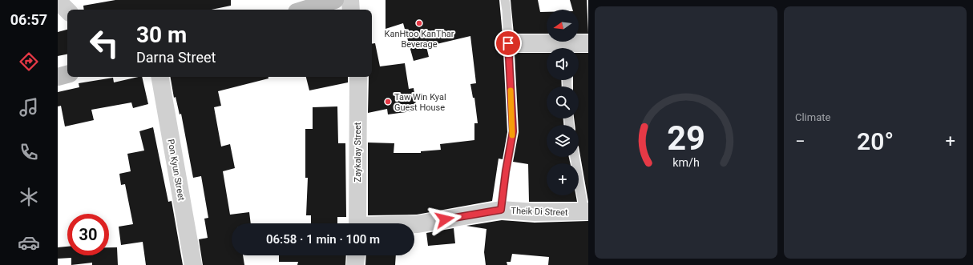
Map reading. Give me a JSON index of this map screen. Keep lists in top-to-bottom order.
{
  "streets": {
    "street": ["Zaykalay Street", "Pon Kyun Street", "Theik Di Street"]
  },
  "places": ["KanHtoo KanThar Beverage", "Taw Win Kyal Guest House"],
  "north": "left",
  "page": {
    "tabs": "06:57",
    "tile": "Climate",
    "map_buttons": "+",
    "turn": ["30 m", "Darna Street"],
    "heat": ["−", "20°", "+"],
    "limit": "30",
    "trip": "06:58 · 1 min · 100 m",
    "gauge": ["29", "km/h"]
  }
}
